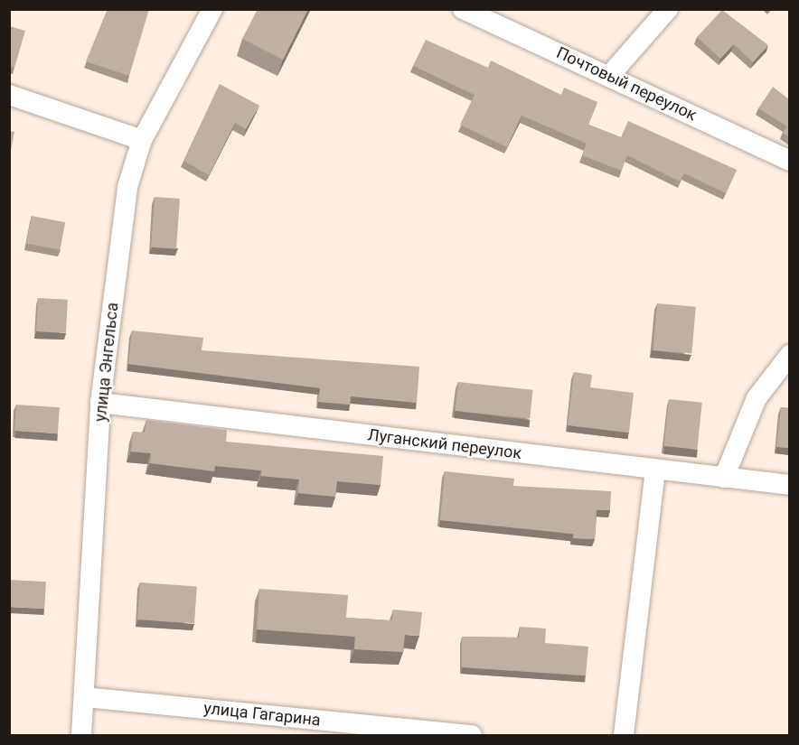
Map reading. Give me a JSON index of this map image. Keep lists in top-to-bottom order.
{
  "streets": {
    "street": [
      "Почтовый переулок",
      "улица Энгельса",
      "Луганский переулок",
      "улица Гагарина"
    ]
  },
  "crossings": [
    ["улица Энгельса", "Луганский переулок"],
    ["улица Энгельса", "улица Гагарина"]
  ]
}
